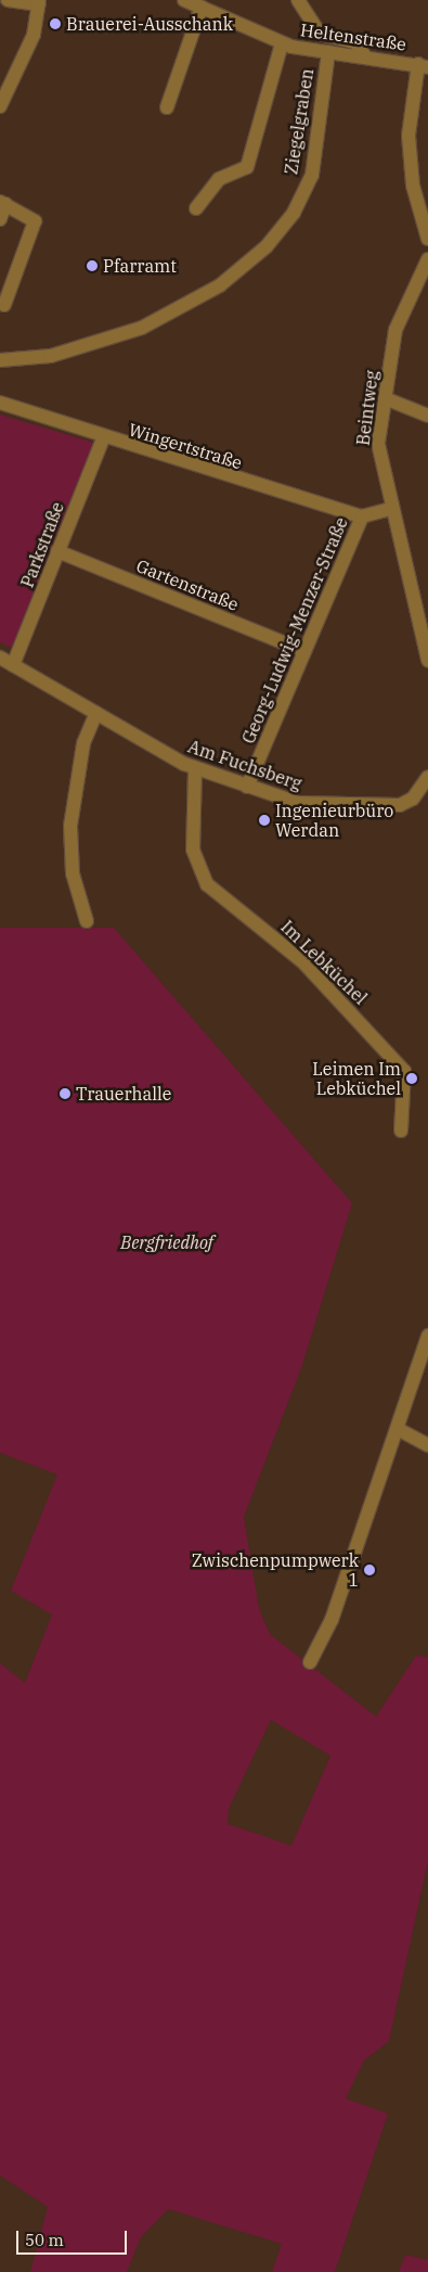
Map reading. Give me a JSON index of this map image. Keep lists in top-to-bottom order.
{
  "streets": {
    "street": [
      "Heltenstraße",
      "Ziegelgraben",
      "Beintweg",
      "Wingertstraße",
      "Parkstraße",
      "Gartenstraße",
      "Georg-Ludwig-Menzer-Straße",
      "Am Fuchsberg",
      "Im Lebküchel"
    ]
  },
  "crossings": [
    ["Heltenstraße", "Ziegelgraben"],
    ["Beintweg", "Georg-Ludwig-Menzer-Straße"],
    ["Wingertstraße", "Parkstraße"],
    ["Wingertstraße", "Georg-Ludwig-Menzer-Straße"],
    ["Parkstraße", "Gartenstraße"],
    ["Parkstraße", "Am Fuchsberg"],
    ["Gartenstraße", "Georg-Ludwig-Menzer-Straße"],
    ["Georg-Ludwig-Menzer-Straße", "Am Fuchsberg"],
    ["Am Fuchsberg", "Im Lebküchel"]
  ],
  "parks": ["Bergfriedhof"],
  "places": [
    "Brauerei-Ausschank",
    "Pfarramt",
    "Ingenieurbüro Werdan",
    "Leimen Im Lebküchel",
    "Trauerhalle",
    "Zwischenpumpwerk 1"
  ],
  "scale_bar": "50 m"
}
